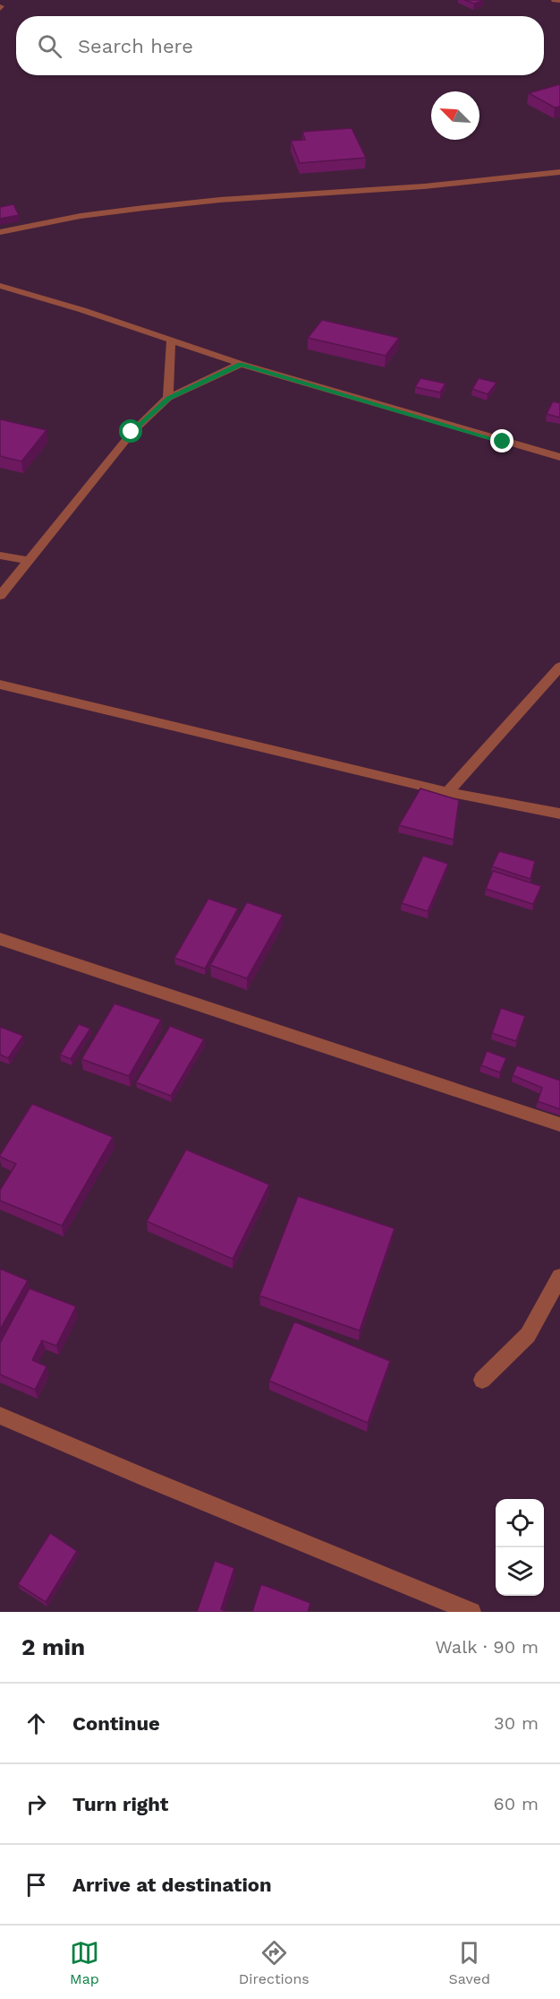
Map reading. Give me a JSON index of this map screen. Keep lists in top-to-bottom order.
{
  "north": "top left",
  "page": {
    "search": "Search here",
    "heading": ["2 min", "Walk · 90 m"],
    "list": [
      ["Continue", "30 m"],
      ["Turn right", "60 m"],
      "Arrive at destination"
    ],
    "nav": ["Map", "Directions", "Saved"]
  }
}
